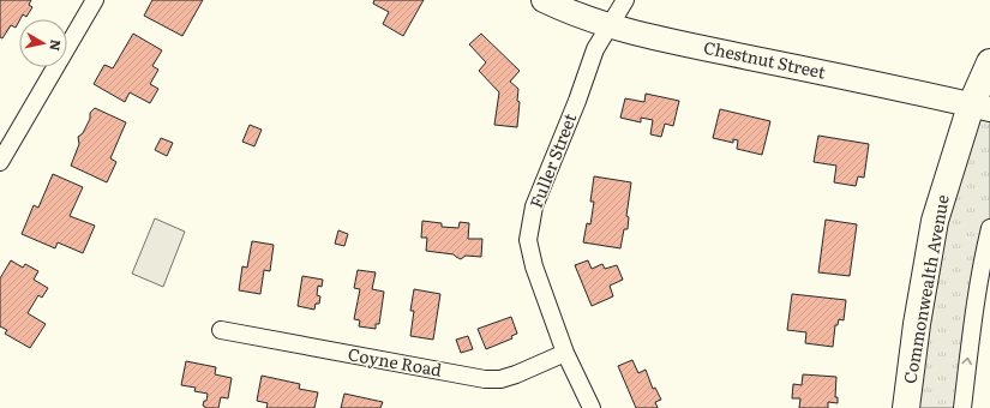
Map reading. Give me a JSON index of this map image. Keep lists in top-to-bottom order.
{
  "streets": {
    "main road": ["Chestnut Street", "Commonwealth Avenue"],
    "street": ["Fuller Street", "Coyne Road"]
  },
  "crossings": [
    ["Chestnut Street", "Fuller Street"],
    ["Chestnut Street", "Commonwealth Avenue"],
    ["Fuller Street", "Coyne Road"]
  ],
  "north": "right"
}
